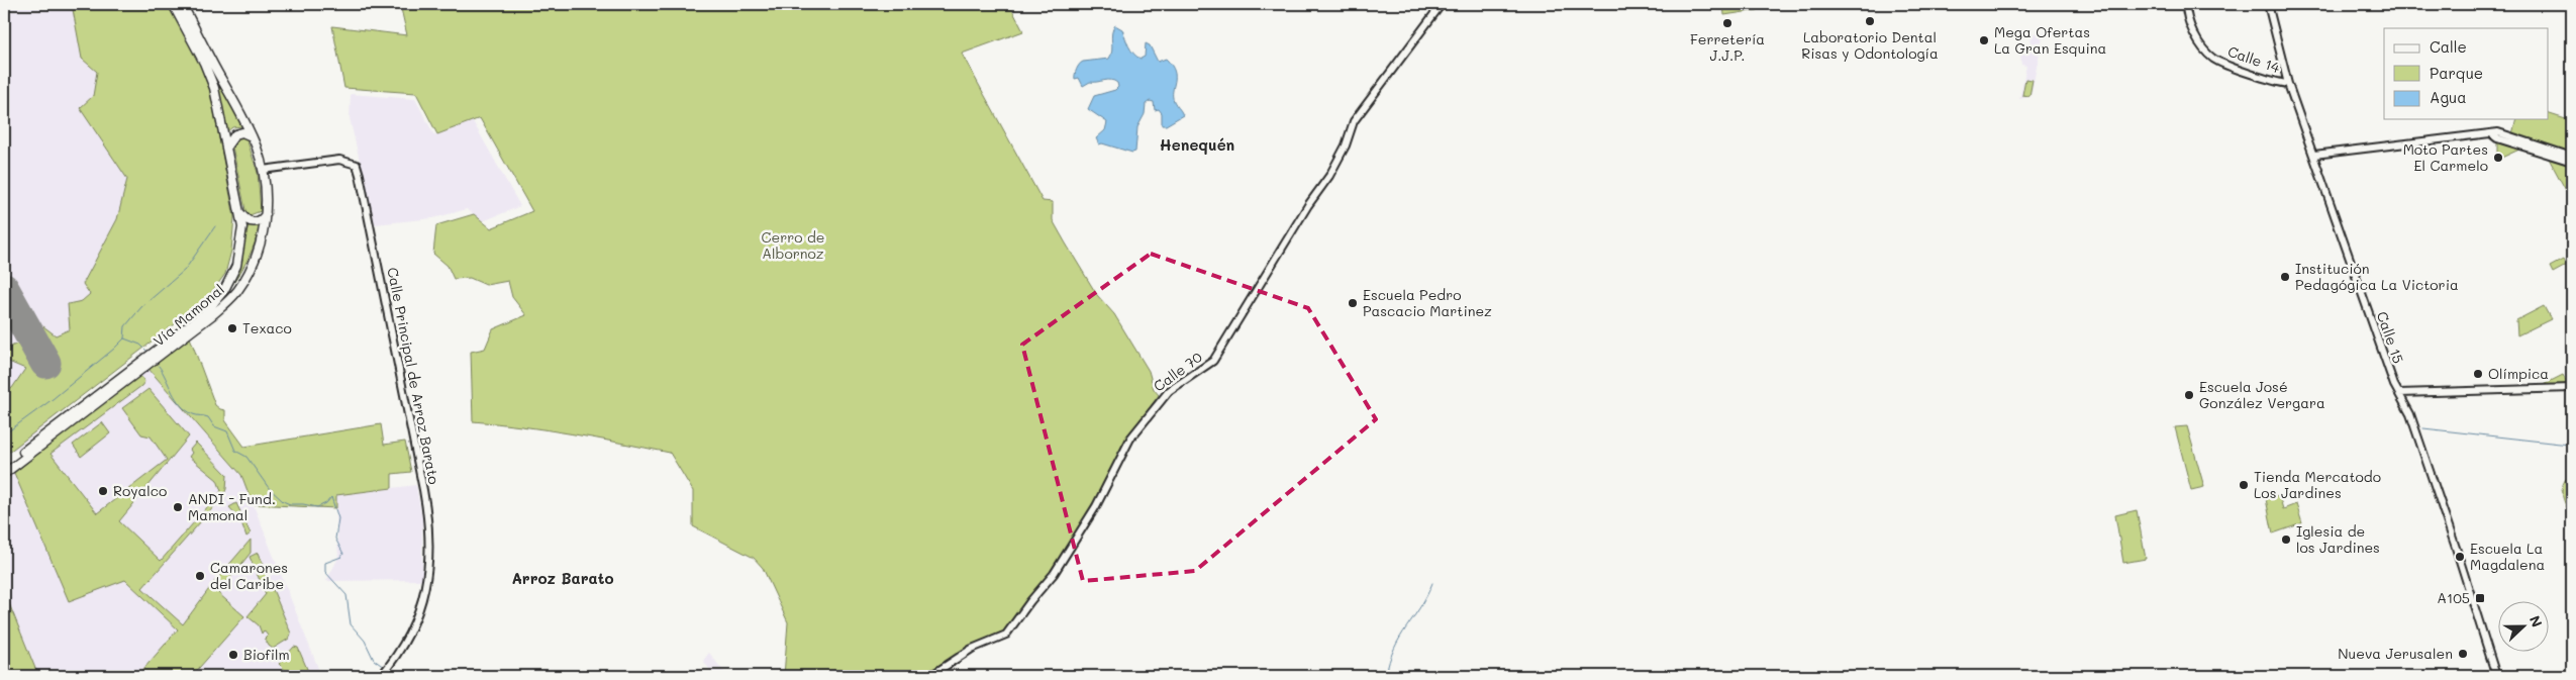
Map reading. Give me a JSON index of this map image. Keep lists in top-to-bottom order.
{
  "streets": {
    "main road": ["Vía Mamonal"],
    "street": [
      "Calle 14",
      "Calle 15",
      "Calle 70",
      "Calle Principal de Arroz Barato"
    ]
  },
  "crossings": [
    ["Calle 14", "Calle 15"],
    ["Vía Mamonal", "Calle Principal de Arroz Barato"]
  ],
  "districts": ["Henequén", "Arroz Barato"],
  "parks": ["Cerro de Albornoz"],
  "places": {
    "other": [
      "Laboratorio Dental Risas y Odontología",
      "Ferretería J.J.P.",
      "Mega Ofertas La Gran Esquina",
      "Moto Partes El Carmelo",
      "Institución Pedagógica La Victoria",
      "Escuela Pedro Pascacio Martinez",
      "Texaco",
      "Olímpica",
      "Escuela José González Vergara",
      "Tienda Mercatodo Los Jardines",
      "Royalco",
      "ANDI - Fund. Mamonal",
      "Iglesia de los Jardines",
      "Escuela La Magdalena",
      "Camarones del Caribe",
      "Nueva Jerusalen",
      "Biofilm"
    ],
    "transit": ["A105"]
  },
  "legend": ["Calle", "Parque", "Agua"],
  "north": "right"
}
